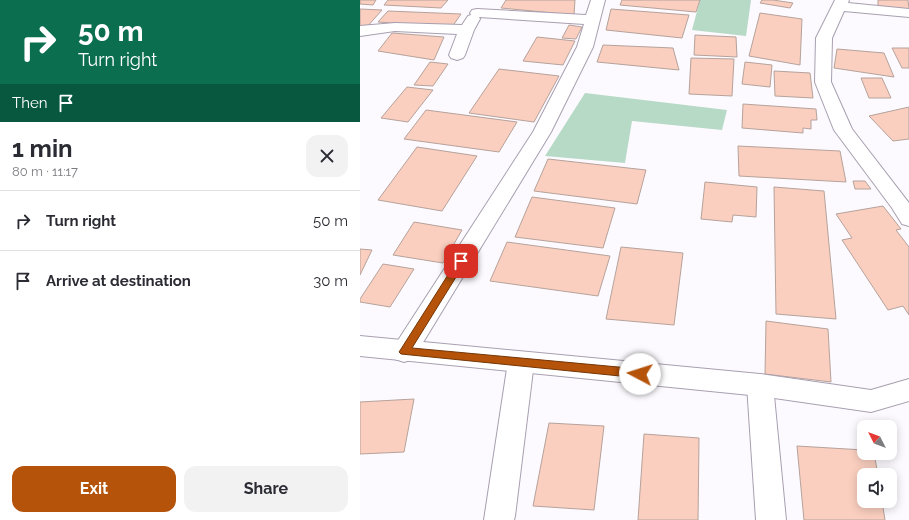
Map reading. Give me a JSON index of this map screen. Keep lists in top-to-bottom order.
{
  "north": "top left",
  "page": {
    "turn": ["50 m", "Turn right"],
    "then": "Then",
    "heading": ["1 min", "80 m · 11:17"],
    "list": [
      {
        "name": "Turn right",
        "value": "50 m"
      },
      {
        "name": "Arrive at destination",
        "value": "30 m"
      }
    ],
    "buttons": ["Exit", "Share"]
  }
}
